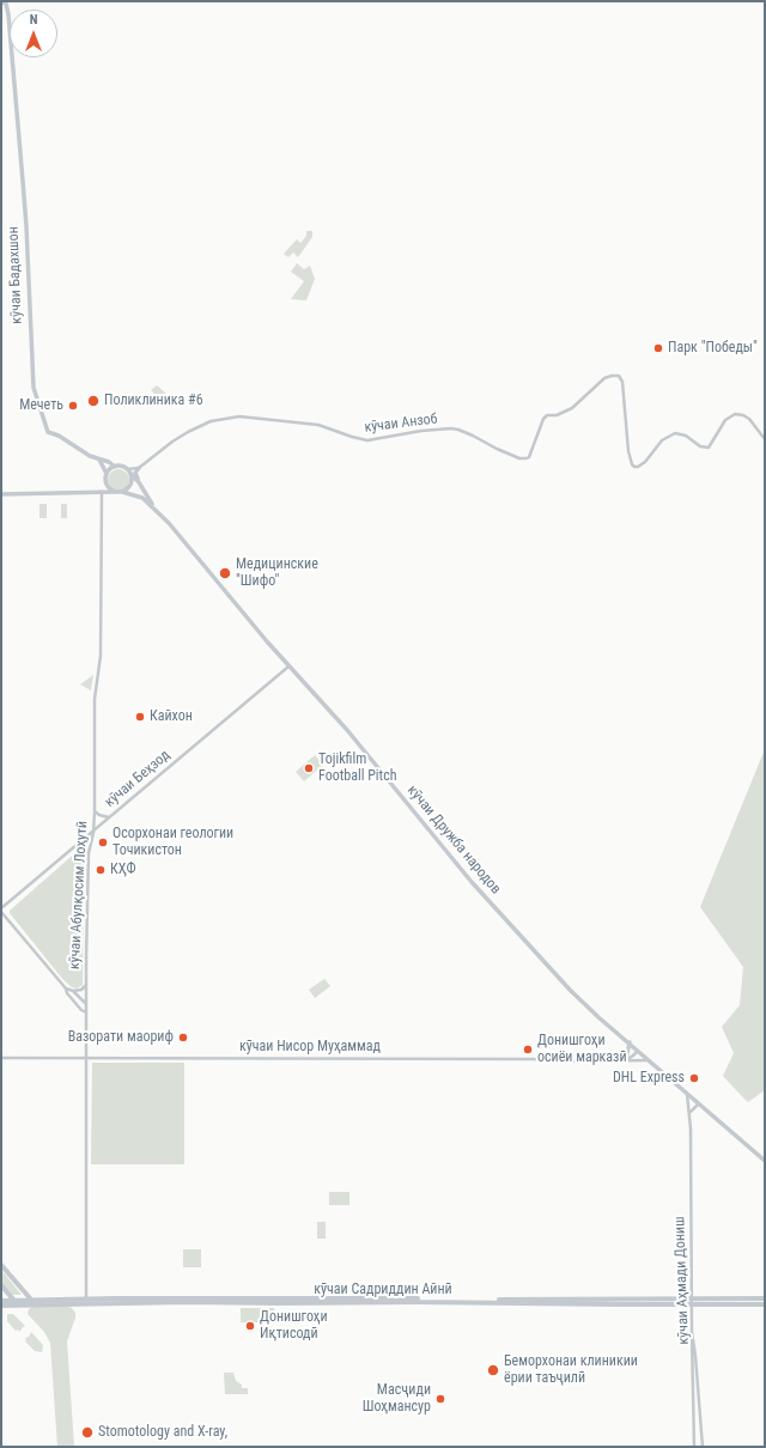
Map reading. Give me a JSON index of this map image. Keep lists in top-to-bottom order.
{
  "streets": {
    "highway": ["кӯчаи Садриддин Айнӣ"],
    "main road": ["кӯчаи Бадахшон", "кӯчаи Дружба народов"],
    "street": [
      "кӯчаи Анзоб",
      "кӯчаи Беҳзод",
      "кӯчаи Абулқосим Лоҳутӣ",
      "кӯчаи Нисор Муҳаммад",
      "кӯчаи Аҳмади Дониш"
    ]
  },
  "crossings": [
    ["кӯчаи Беҳзод", "кӯчаи Дружба народов"],
    ["кӯчаи Беҳзод", "кӯчаи Абулқосим Лоҳутӣ"],
    ["кӯчаи Дружба народов", "кӯчаи Нисор Муҳаммад"],
    ["кӯчаи Дружба народов", "кӯчаи Аҳмади Дониш"],
    ["кӯчаи Абулқосим Лоҳутӣ", "кӯчаи Нисор Муҳаммад"],
    ["кӯчаи Абулқосим Лоҳутӣ", "кӯчаи Садриддин Айнӣ"],
    ["кӯчаи Аҳмади Дониш", "кӯчаи Садриддин Айнӣ"]
  ],
  "places": [
    "Парк \"Победы\"",
    "Поликлиника #6",
    "Мечеть",
    "Медицинские \"Шифо\"",
    "Кайхон",
    "Tojikfilm Football Pitch",
    "Осорхонаи геологии Точикистон",
    "КҲФ",
    "Вазорати маориф",
    "Донишгоҳи осиёи марказӣ",
    "DHL Express",
    "Донишгоҳи Иқтисодӣ",
    "Беморхонаи клиникии ёрии таъҷилӣ",
    "Масҷиди Шоҳмансур",
    "Stomotology and X-ray,"
  ],
  "north": "top"
}
